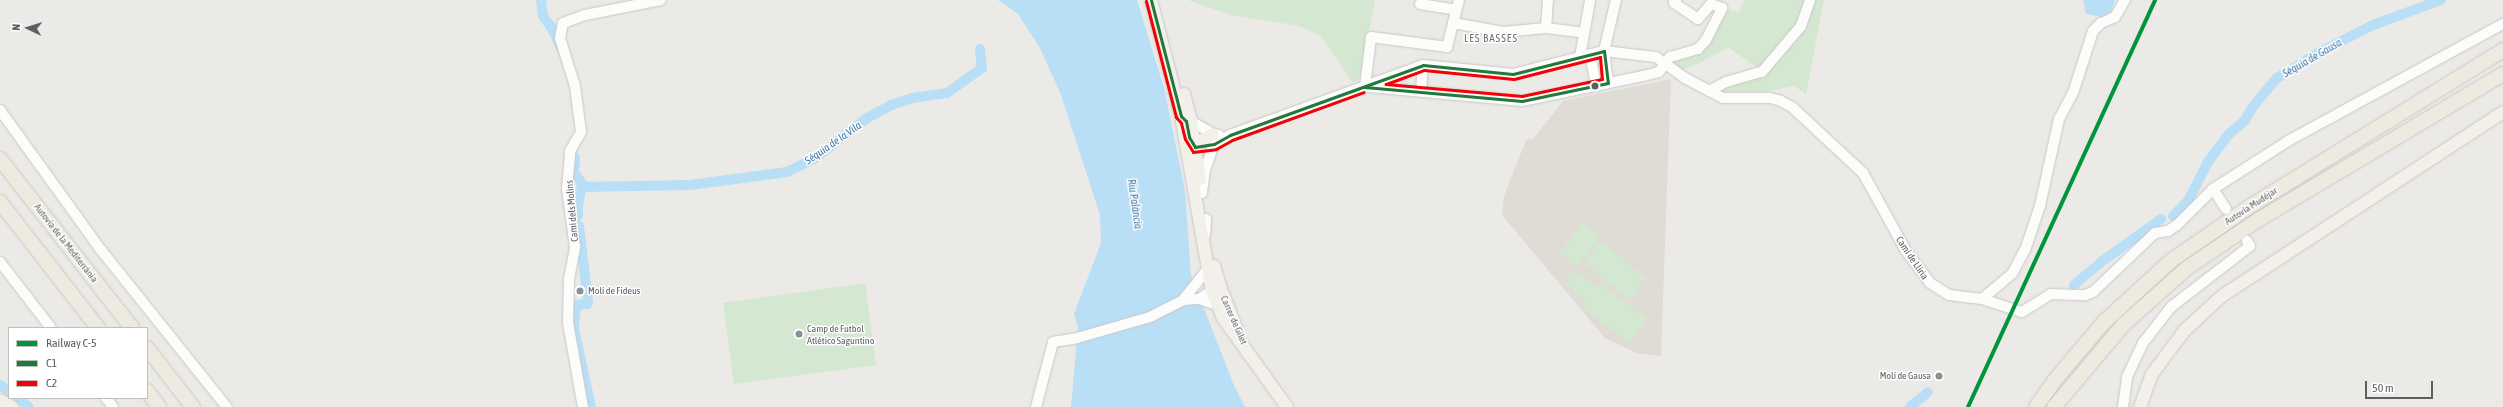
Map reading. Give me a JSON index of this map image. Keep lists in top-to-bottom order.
{
  "streets": {
    "highway": ["Autovía Mudéjar", "Autovia de la Mediterrània"],
    "main road": ["Carrer de Gilet"],
    "street": ["Camí dels Molins", "Camí de Llíria"]
  },
  "districts": ["LES BASSES"],
  "water": ["Séquia de Gausa", "Séquia de la Vila", "Riu Palància"],
  "places": ["Molí de Fideus", "Camp de Futbol Atlético Saguntino", "Molí de Gausa"],
  "lines": ["rail line C-5", "transit line C1", "transit line C2"],
  "legend": ["Railway C-5", "C1", "C2"],
  "scale_bar": "50 m",
  "north": "left"
}
